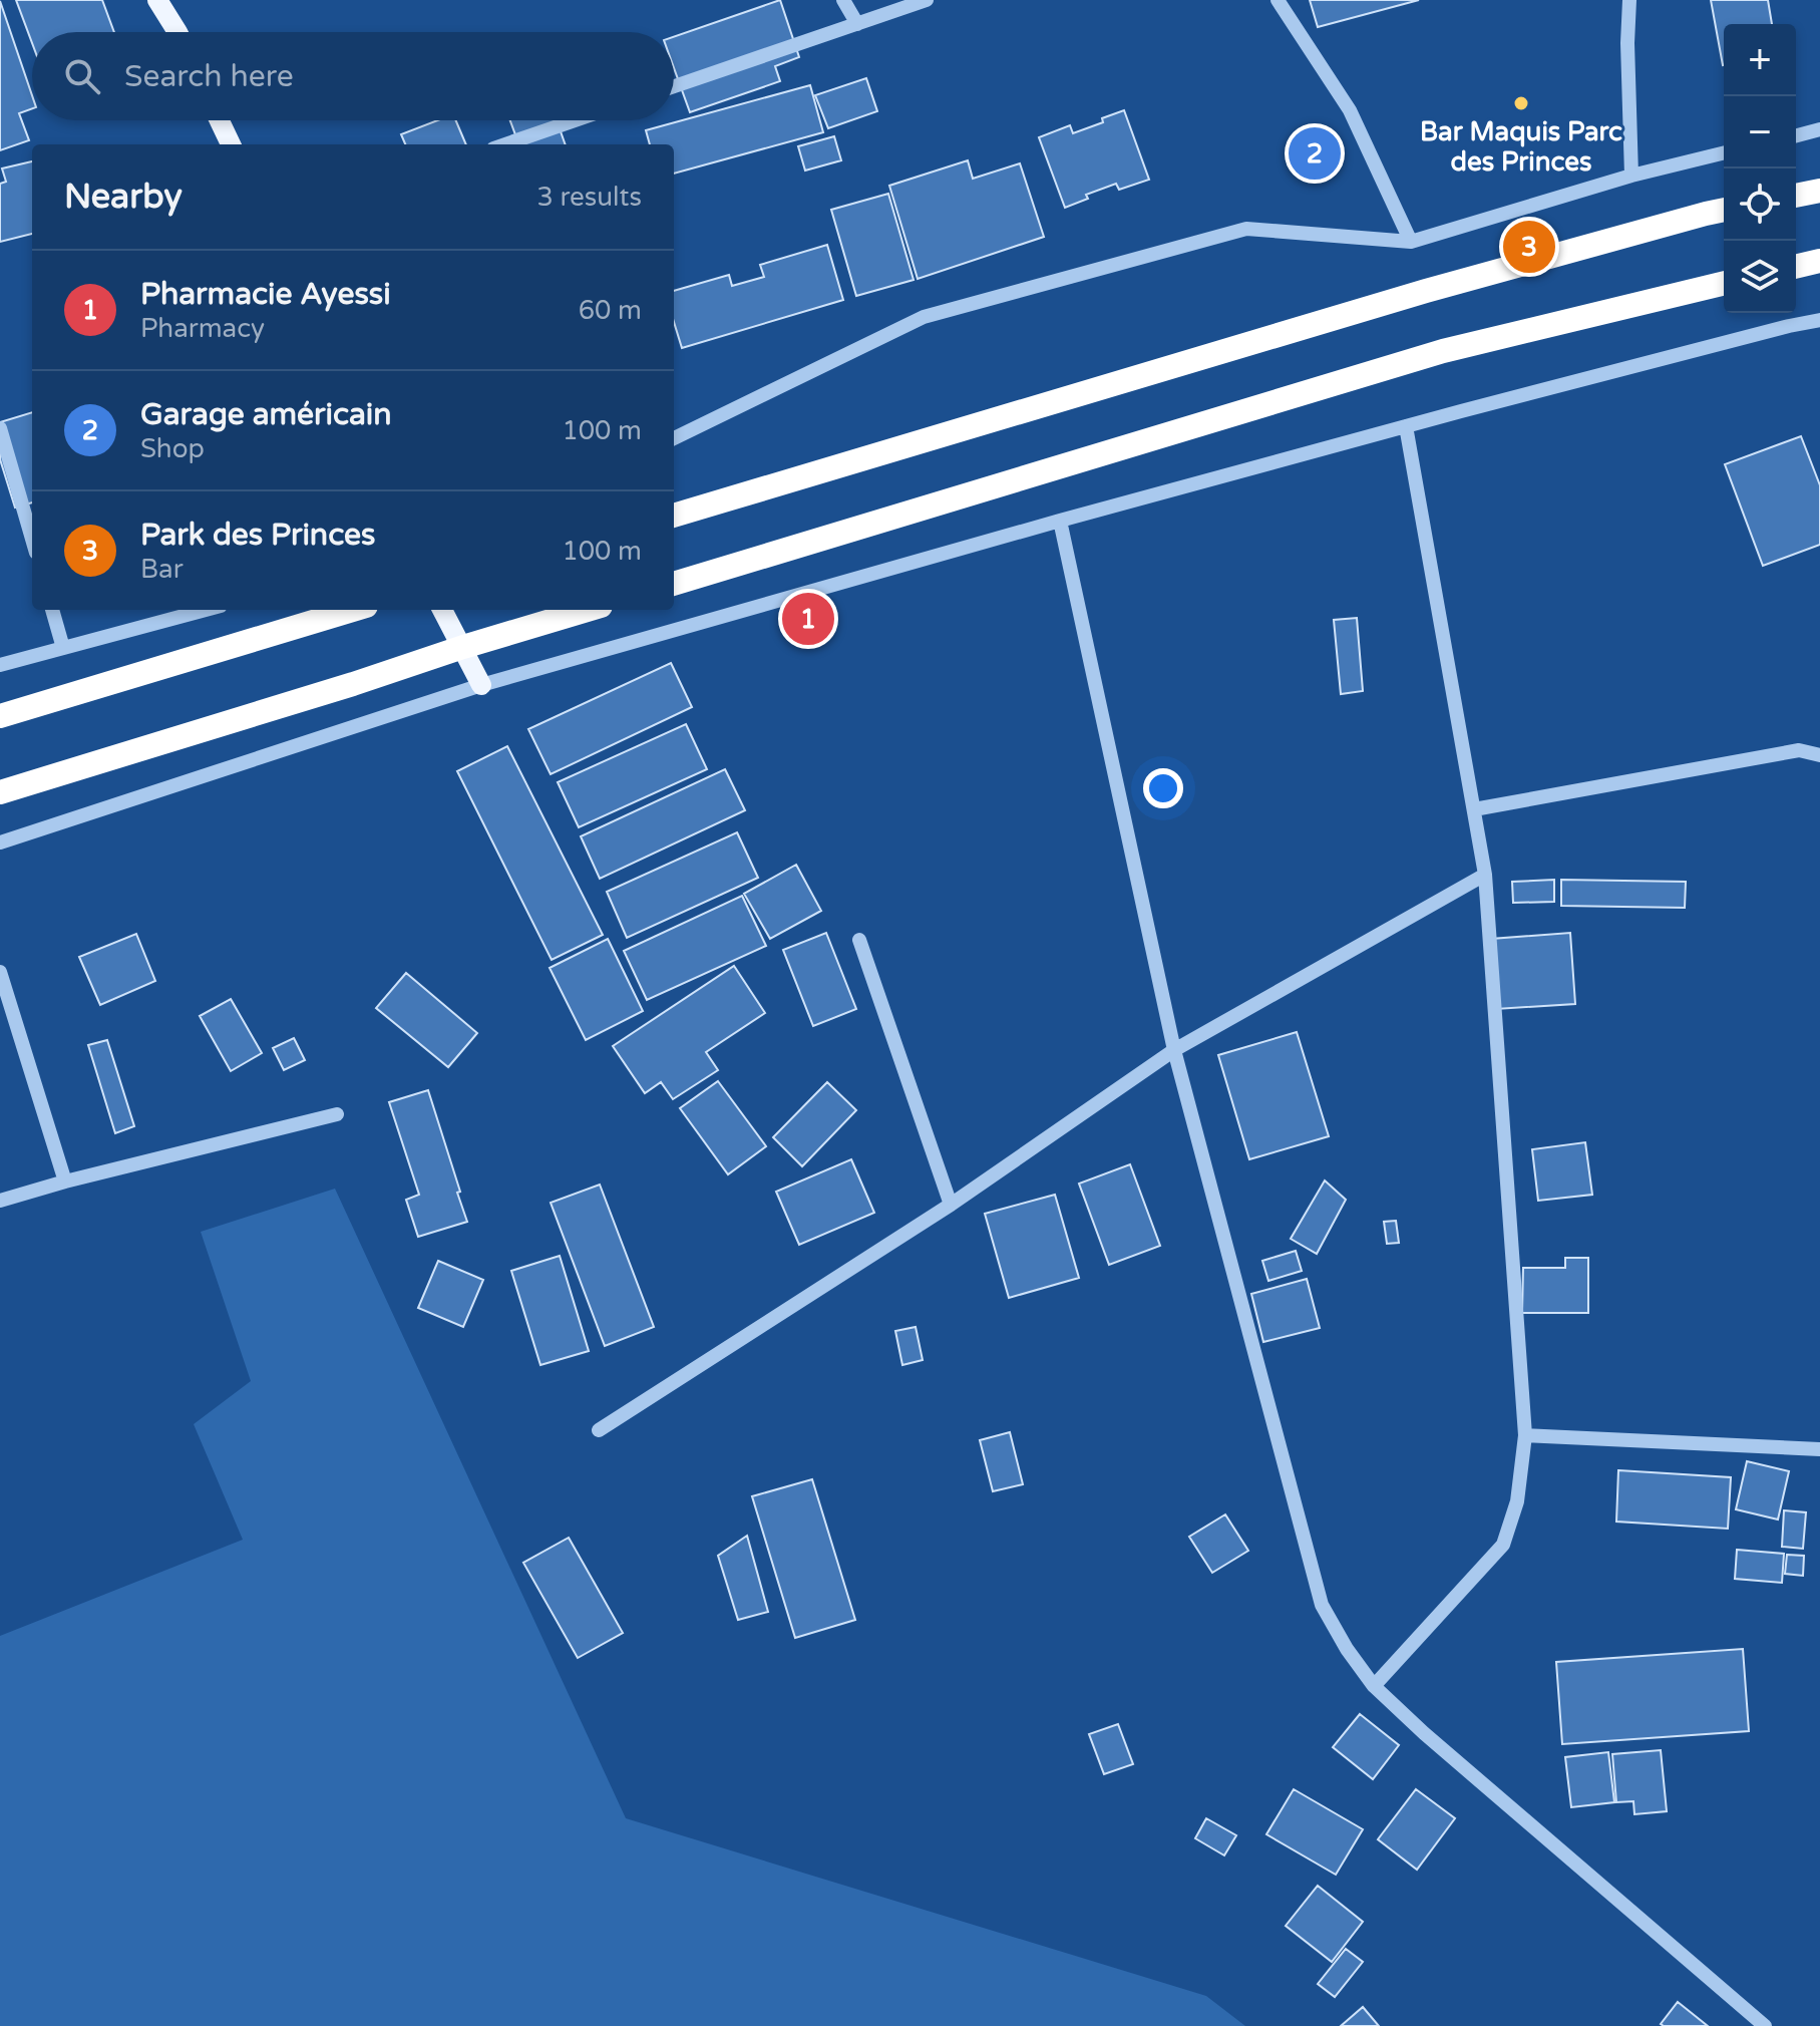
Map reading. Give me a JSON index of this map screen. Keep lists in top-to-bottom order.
{
  "places": ["Bar Maquis Parc des Princes"],
  "page": {
    "map_buttons": ["+", "−"],
    "search": "Search here",
    "pins": ["2", "3", "1"],
    "heading": ["Nearby", "3 results"],
    "list": [
      {
        "mark": "1",
        "name": "Pharmacie Ayessi",
        "note": "Pharmacy",
        "value": "60 m"
      },
      {
        "mark": "2",
        "name": "Garage américain",
        "note": "Shop",
        "value": "100 m"
      },
      {
        "mark": "3",
        "name": "Park des Princes",
        "note": "Bar",
        "value": "100 m"
      }
    ]
  }
}
